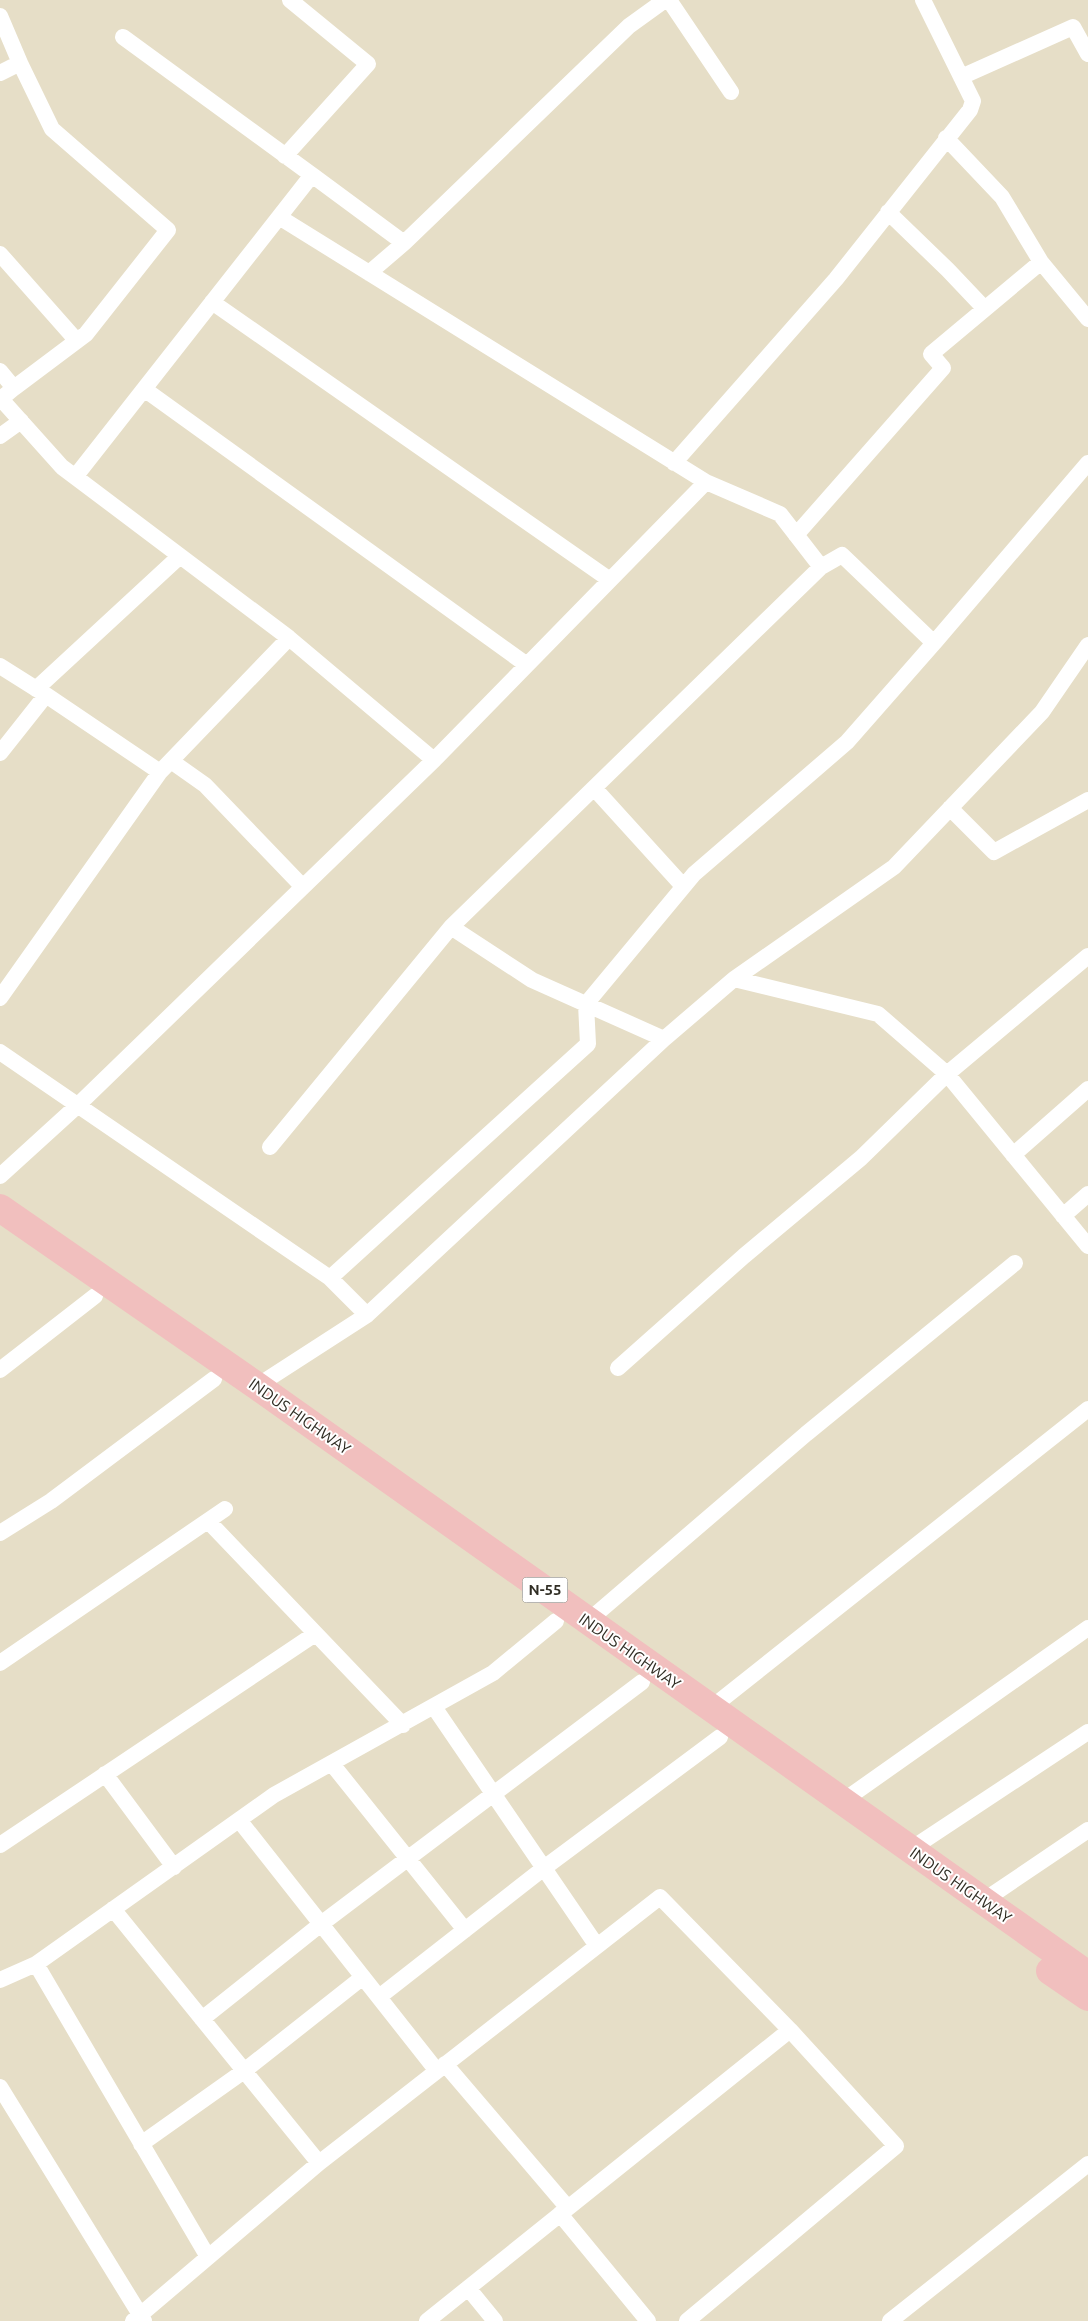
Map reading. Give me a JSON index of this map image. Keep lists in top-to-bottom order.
{
  "streets": {
    "highway": ["INDUS HIGHWAY", "N-55"]
  }
}
